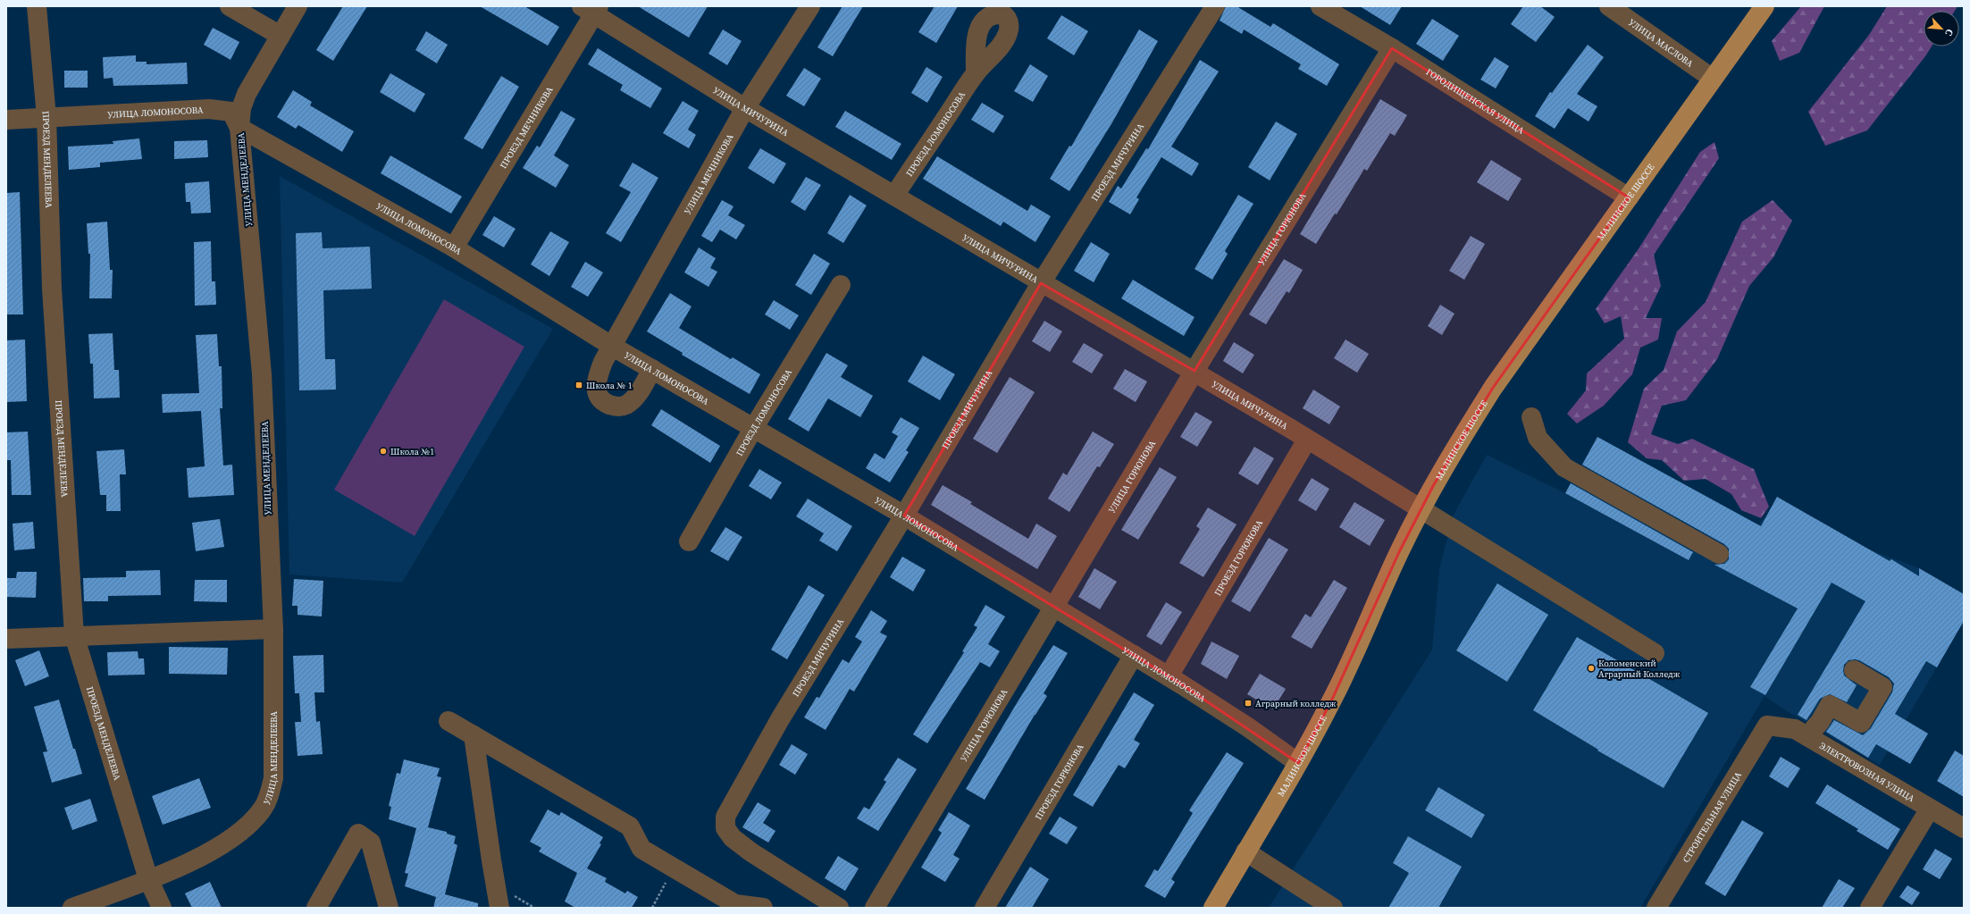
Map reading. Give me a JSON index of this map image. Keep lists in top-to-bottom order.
{
  "streets": {
    "main road": ["МАЛИНСКОЕ ШОССЕ"],
    "street": [
      "УЛИЦА МАСЛОВА",
      "ГОРОДИЩЕНСКАЯ УЛИЦА",
      "УЛИЦА МИЧУРИНА",
      "УЛИЦА ЛОМОНОСОВА",
      "ПРОЕЗД МЕЧНИКОВА",
      "ПРОЕЗД ЛОМОНОСОВА",
      "ПРОЕЗД МЕНДЕЛЕЕВА",
      "ПРОЕЗД МИЧУРИНА",
      "УЛИЦА МЕЧНИКОВА",
      "УЛИЦА МЕНДЕЛЕЕВА",
      "УЛИЦА ГОРЮНОВА",
      "ПРОЕЗД ГОРЮНОВА",
      "ЭЛЕКТРОВОЗНАЯ УЛИЦА",
      "СТРОИТЕЛЬНАЯ УЛИЦА"
    ]
  },
  "crossings": [
    ["УЛИЦА МАСЛОВА", "МАЛИНСКОЕ ШОССЕ"],
    ["ГОРОДИЩЕНСКАЯ УЛИЦА", "МАЛИНСКОЕ ШОССЕ"],
    ["ГОРОДИЩЕНСКАЯ УЛИЦА", "УЛИЦА ГОРЮНОВА"],
    ["УЛИЦА МИЧУРИНА", "ПРОЕЗД МЕЧНИКОВА"],
    ["УЛИЦА МИЧУРИНА", "ПРОЕЗД ЛОМОНОСОВА"],
    ["УЛИЦА МИЧУРИНА", "ПРОЕЗД МИЧУРИНА"],
    ["УЛИЦА МИЧУРИНА", "УЛИЦА МЕЧНИКОВА"],
    ["УЛИЦА МИЧУРИНА", "МАЛИНСКОЕ ШОССЕ"],
    ["УЛИЦА МИЧУРИНА", "УЛИЦА ГОРЮНОВА"],
    ["УЛИЦА МИЧУРИНА", "ПРОЕЗД ГОРЮНОВА"],
    ["УЛИЦА ЛОМОНОСОВА", "ПРОЕЗД МЕЧНИКОВА"],
    ["УЛИЦА ЛОМОНОСОВА", "ПРОЕЗД ЛОМОНОСОВА"],
    ["УЛИЦА ЛОМОНОСОВА", "ПРОЕЗД МЕНДЕЛЕЕВА"],
    ["УЛИЦА ЛОМОНОСОВА", "ПРОЕЗД МИЧУРИНА"],
    ["УЛИЦА ЛОМОНОСОВА", "УЛИЦА МЕЧНИКОВА"],
    ["УЛИЦА ЛОМОНОСОВА", "УЛИЦА МЕНДЕЛЕЕВА"],
    ["УЛИЦА ЛОМОНОСОВА", "МАЛИНСКОЕ ШОССЕ"],
    ["УЛИЦА ЛОМОНОСОВА", "УЛИЦА ГОРЮНОВА"],
    ["УЛИЦА ЛОМОНОСОВА", "ПРОЕЗД ГОРЮНОВА"],
    ["ПРОЕЗД МЕНДЕЛЕЕВА", "УЛИЦА МЕНДЕЛЕЕВА"],
    ["ЭЛЕКТРОВОЗНАЯ УЛИЦА", "СТРОИТЕЛЬНАЯ УЛИЦА"]
  ],
  "places": {
    "transit": ["Школа № 1", "Аграрный колледж"],
    "other": ["Школа №1", "Коломенский Аграрный Колледж"]
  },
  "north": "bottom right"
}
